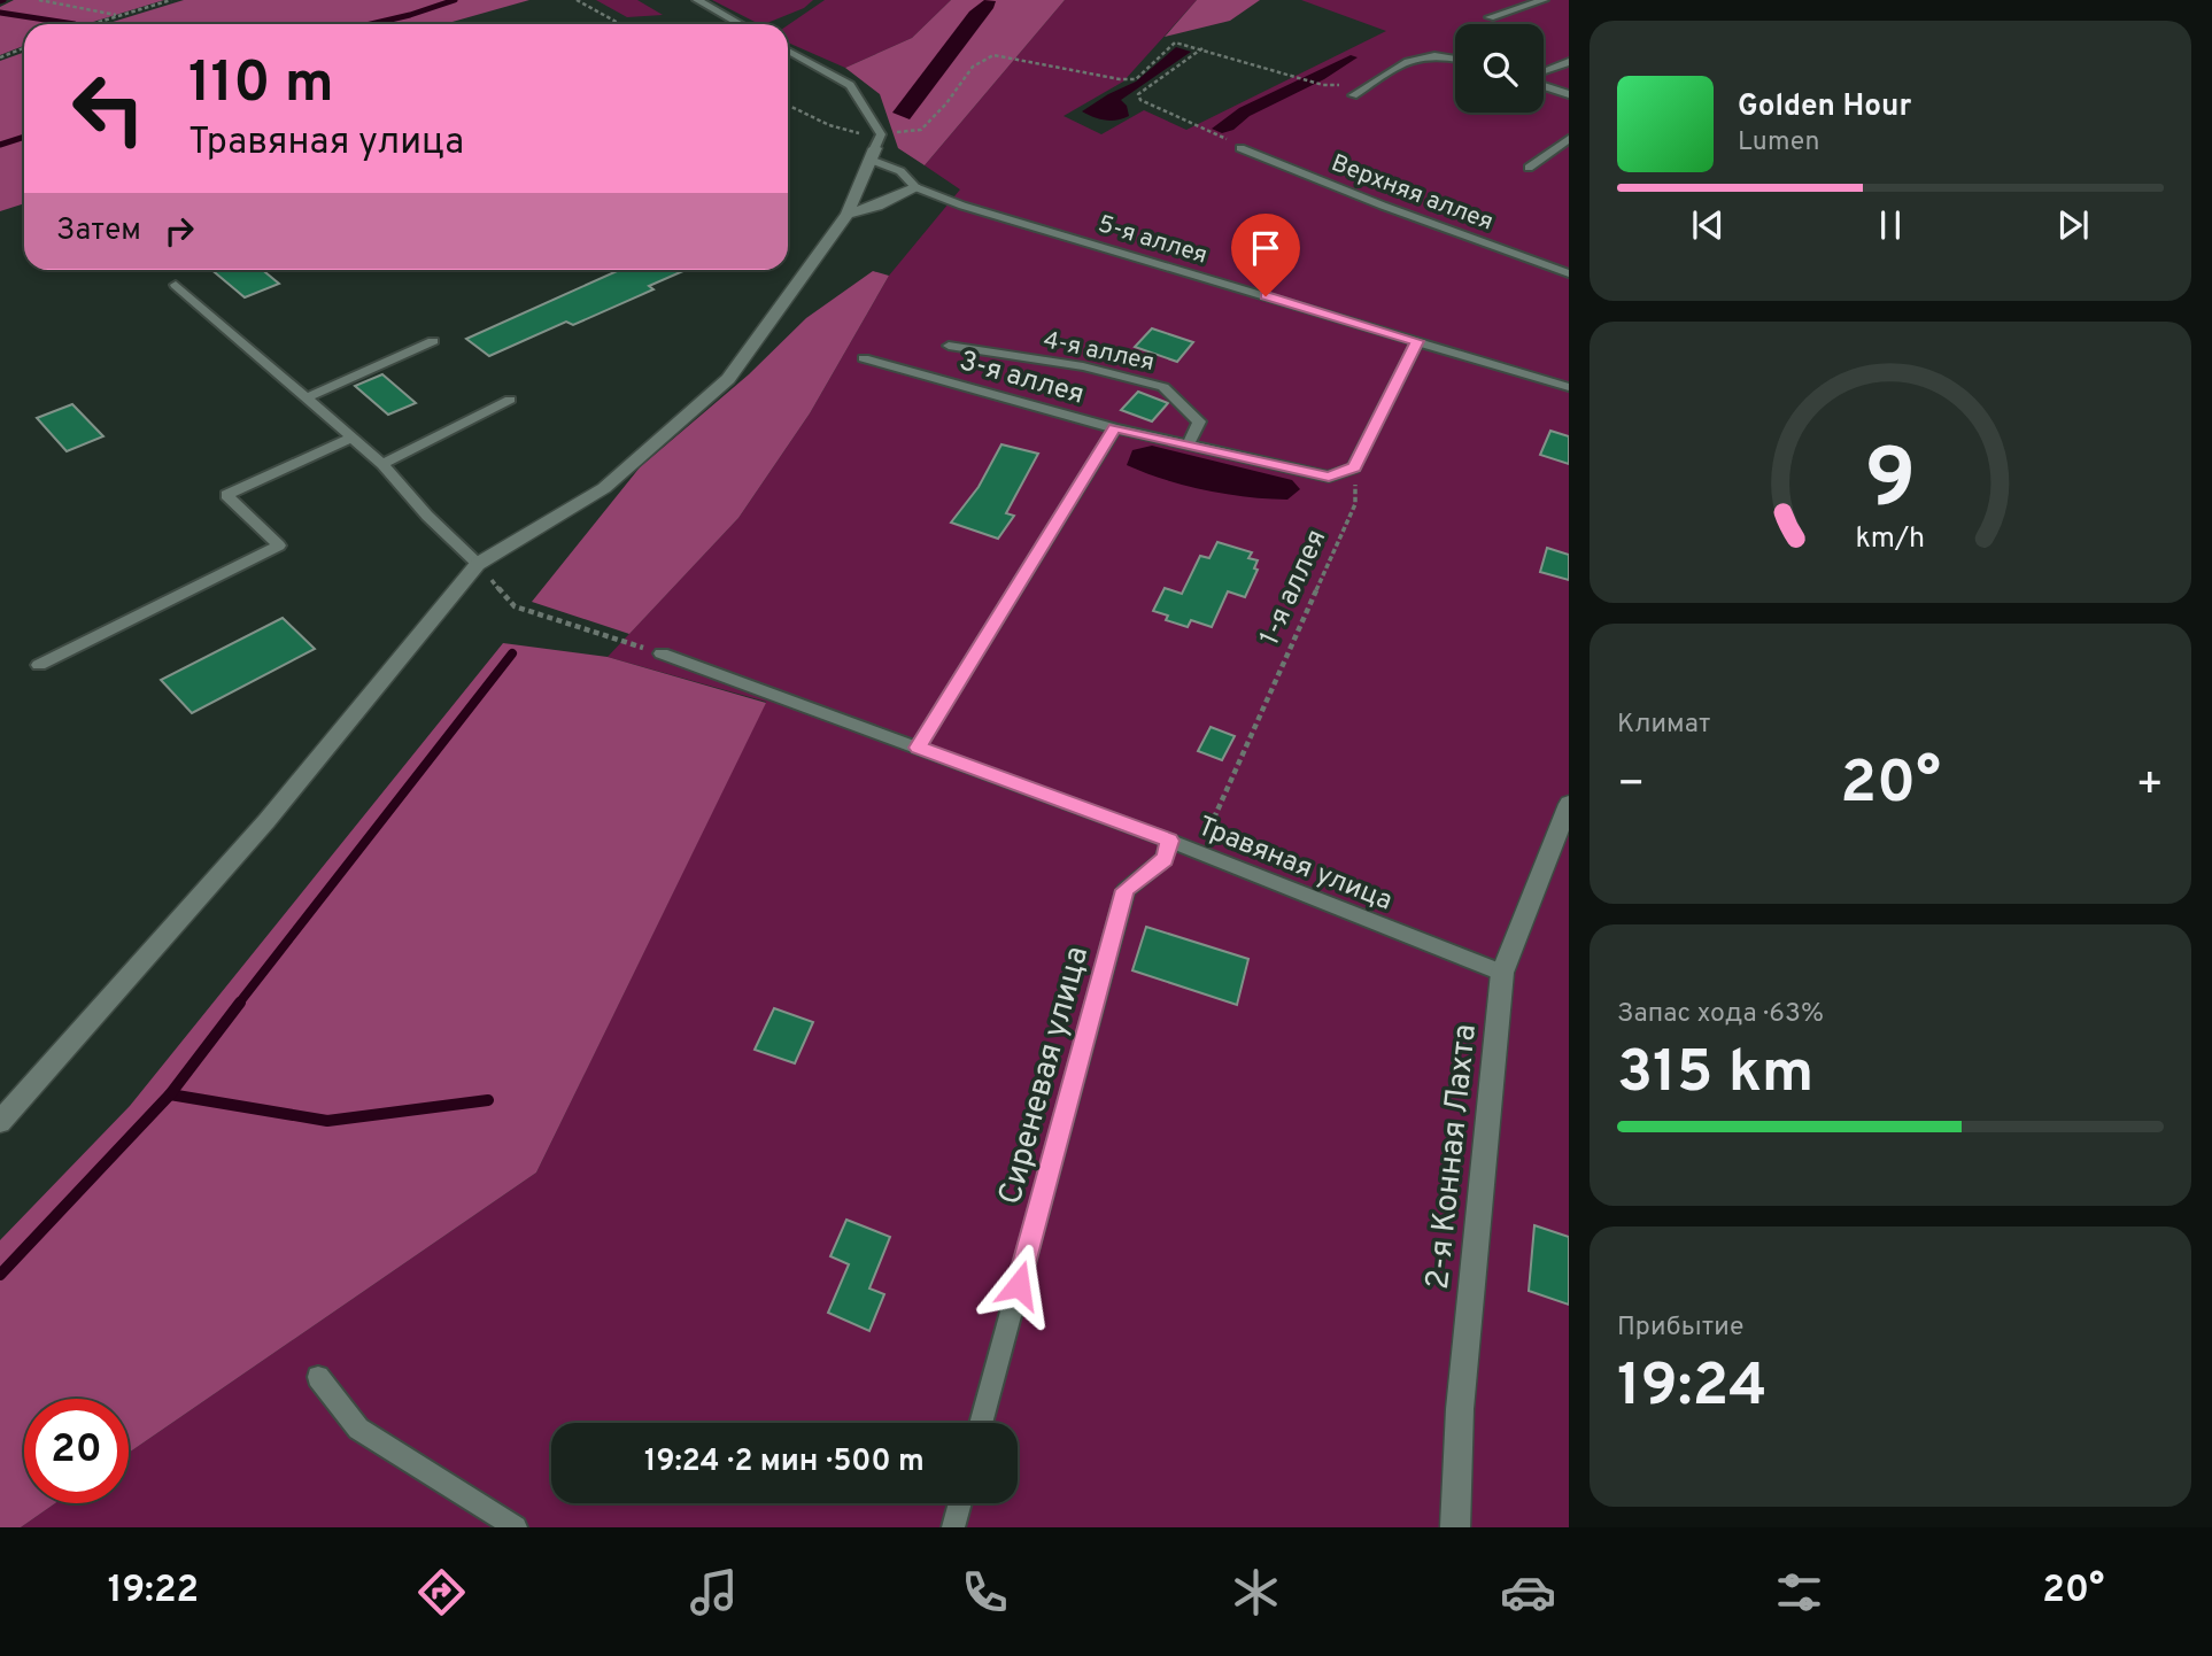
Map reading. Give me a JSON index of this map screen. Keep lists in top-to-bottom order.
{
  "streets": {
    "street": ["2-я Конная Лахта"],
    "lane": [
      "Верхняя аллея",
      "5-я аллея",
      "4-я аллея",
      "3-я аллея",
      "Травяная улица",
      "Сиреневая улица"
    ],
    "path": ["1-я аллея"]
  },
  "crossings": [
    ["4-я аллея", "3-я аллея"],
    ["3-я аллея", "1-я аллея"],
    ["1-я аллея", "Травяная улица"],
    ["Травяная улица", "Сиреневая улица"],
    ["Травяная улица", "2-я Конная Лахта"]
  ],
  "page": {
    "turn": ["110 m", "Травяная улица"],
    "song": ["Golden Hour", "Lumen"],
    "then": "Затем",
    "tile": [
      "Климат",
      ["Запас хода · 63%", "315 km"],
      ["Прибытие", "19:24"]
    ],
    "heat": ["−", "20°", "+"],
    "limit": "20",
    "trip": "19:24 · 2 мин · 500 m",
    "tabs": ["19:22", "20°"],
    "gauge": ["9", "km/h"]
  }
}
